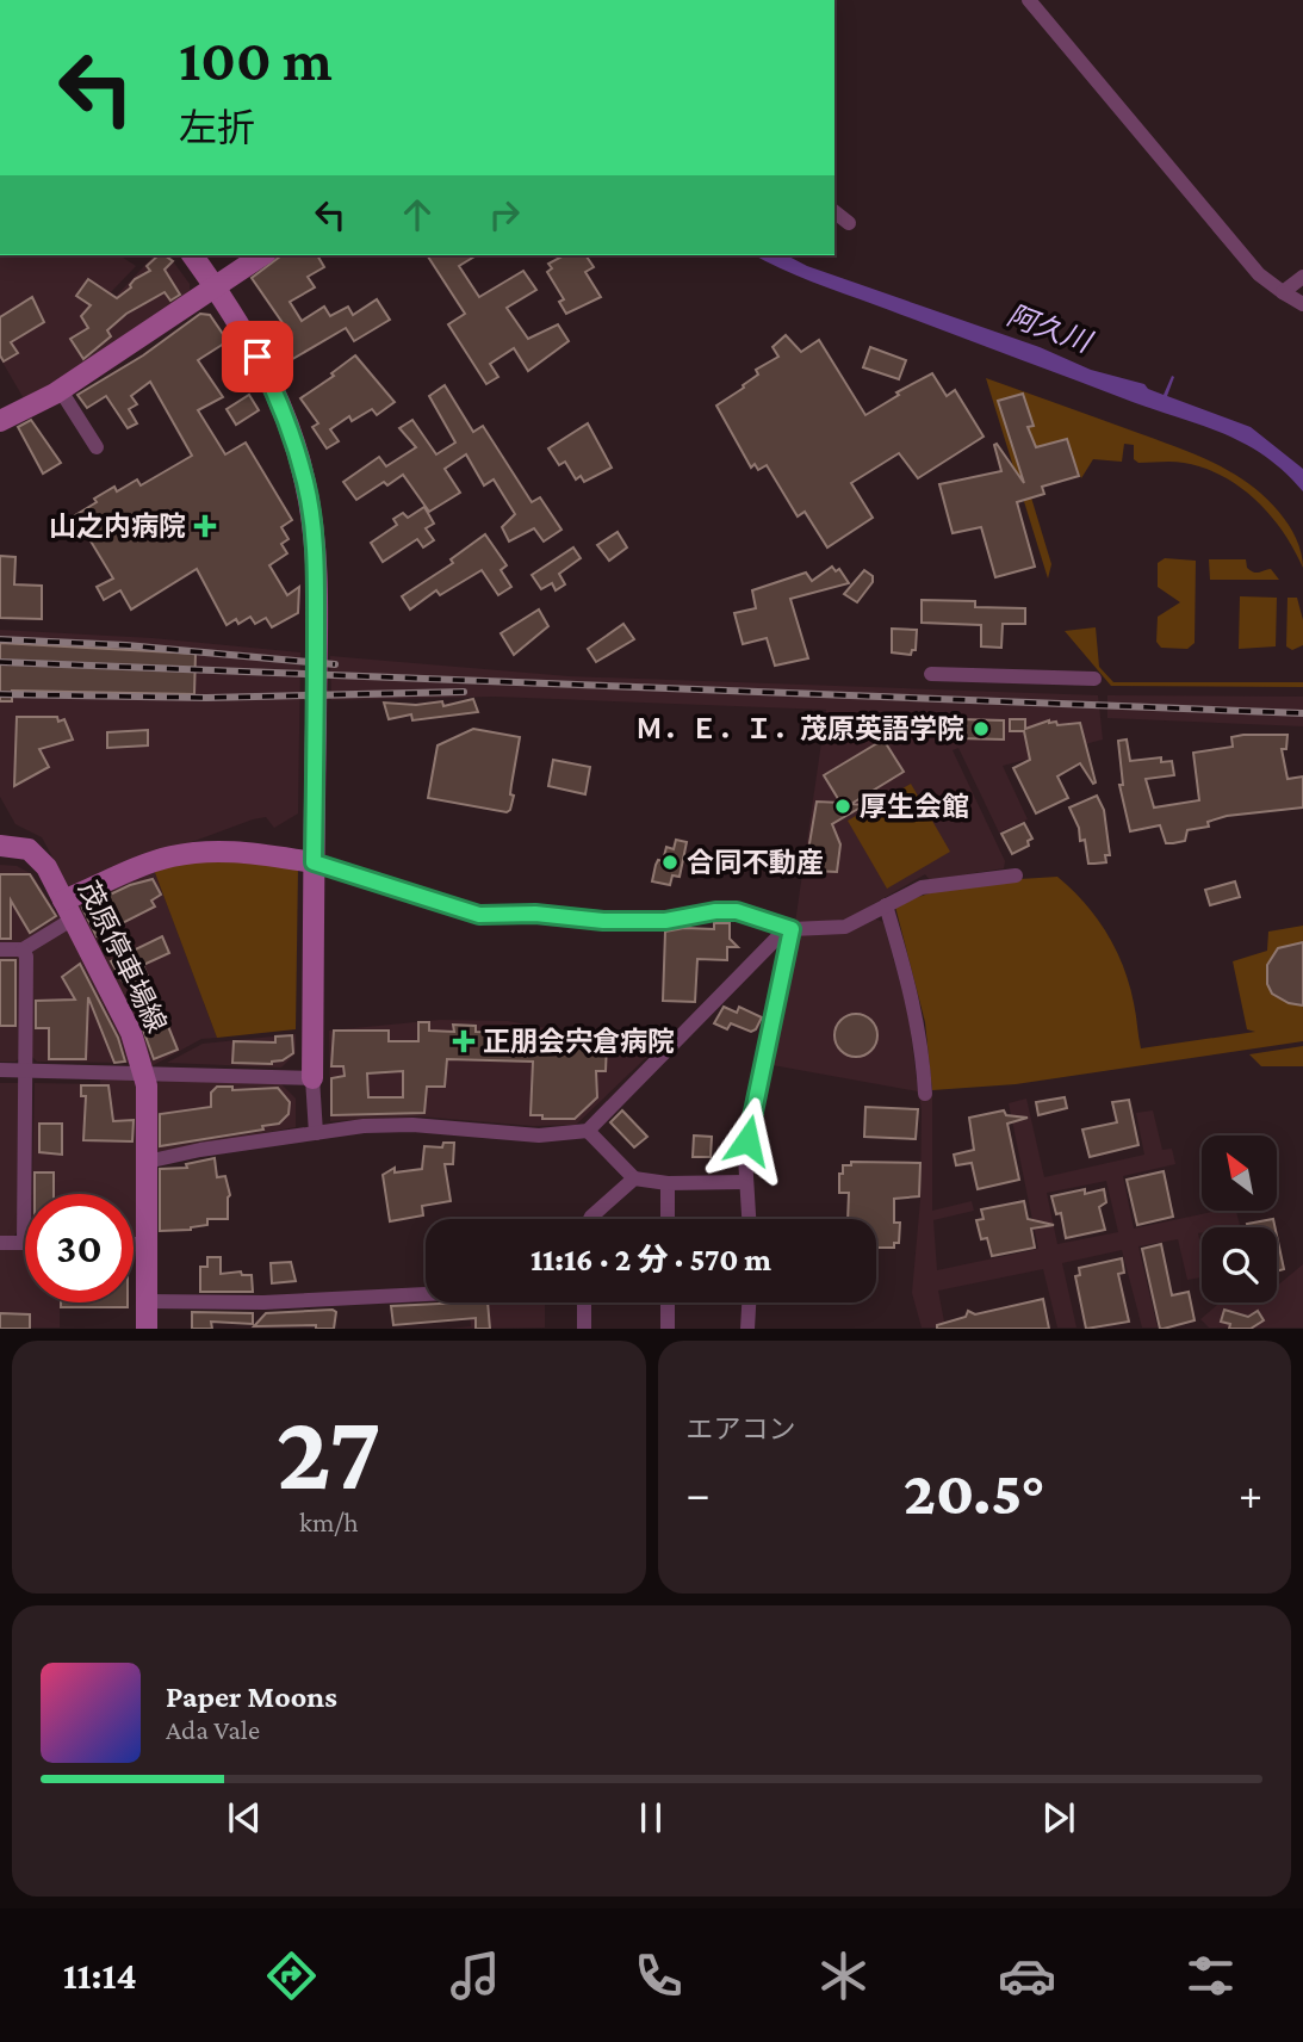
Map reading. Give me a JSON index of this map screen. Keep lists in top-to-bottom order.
{
  "streets": {
    "street": ["茂原停車場線"]
  },
  "water": ["阿久川"],
  "places": {
    "health": ["山之内病院", "正朋会宍倉病院"],
    "other": ["Ｍ．Ｅ．Ｉ．茂原英語学院", "厚生会館", "合同不動産"]
  },
  "north": "top left",
  "page": {
    "turn": ["100 m", "左折"],
    "limit": "30",
    "trip": "11:16 · 2 分 · 570 m",
    "tile": [
      ["27", "km/h"],
      "エアコン"
    ],
    "heat": ["−", "20.5°", "+"],
    "song": ["Paper Moons", "Ada Vale"],
    "tabs": "11:14"
  }
}
